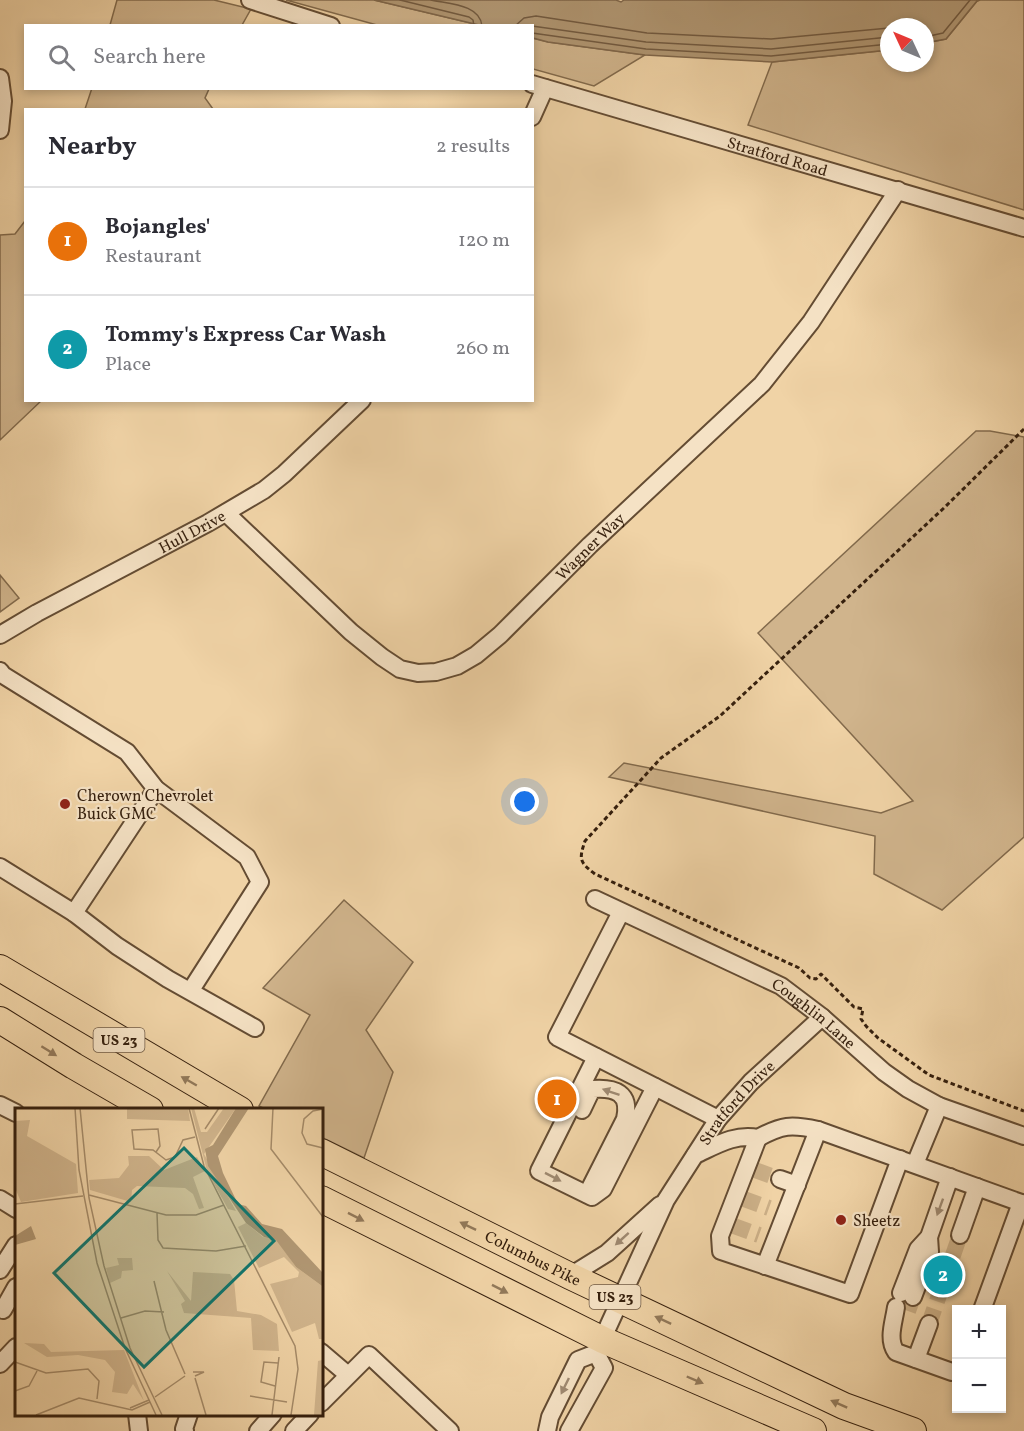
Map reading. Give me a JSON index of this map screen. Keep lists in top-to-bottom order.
{
  "streets": {
    "highway": ["US 23", "Columbus Pike"],
    "street": [
      "Stratford Road",
      "Hull Drive",
      "Wagner Way",
      "Coughlin Lane",
      "Stratford Drive"
    ]
  },
  "crossings": [
    ["Stratford Road", "Wagner Way"],
    ["Hull Drive", "Wagner Way"],
    ["Coughlin Lane", "Stratford Drive"],
    ["US 23", "Stratford Drive"],
    ["Stratford Drive", "Columbus Pike"]
  ],
  "places": ["Cherown Chevrolet Buick GMC", "Sheetz"],
  "north": "top left",
  "page": {
    "search": "Search here",
    "heading": ["Nearby", "2 results"],
    "list": [
      {
        "mark": "1",
        "name": "Bojangles'",
        "note": "Restaurant",
        "value": "120 m"
      },
      {
        "mark": "2",
        "name": "Tommy's Express Car Wash",
        "note": "Place",
        "value": "260 m"
      }
    ],
    "pins": ["1", "2"],
    "map_buttons": ["+", "−"]
  }
}
